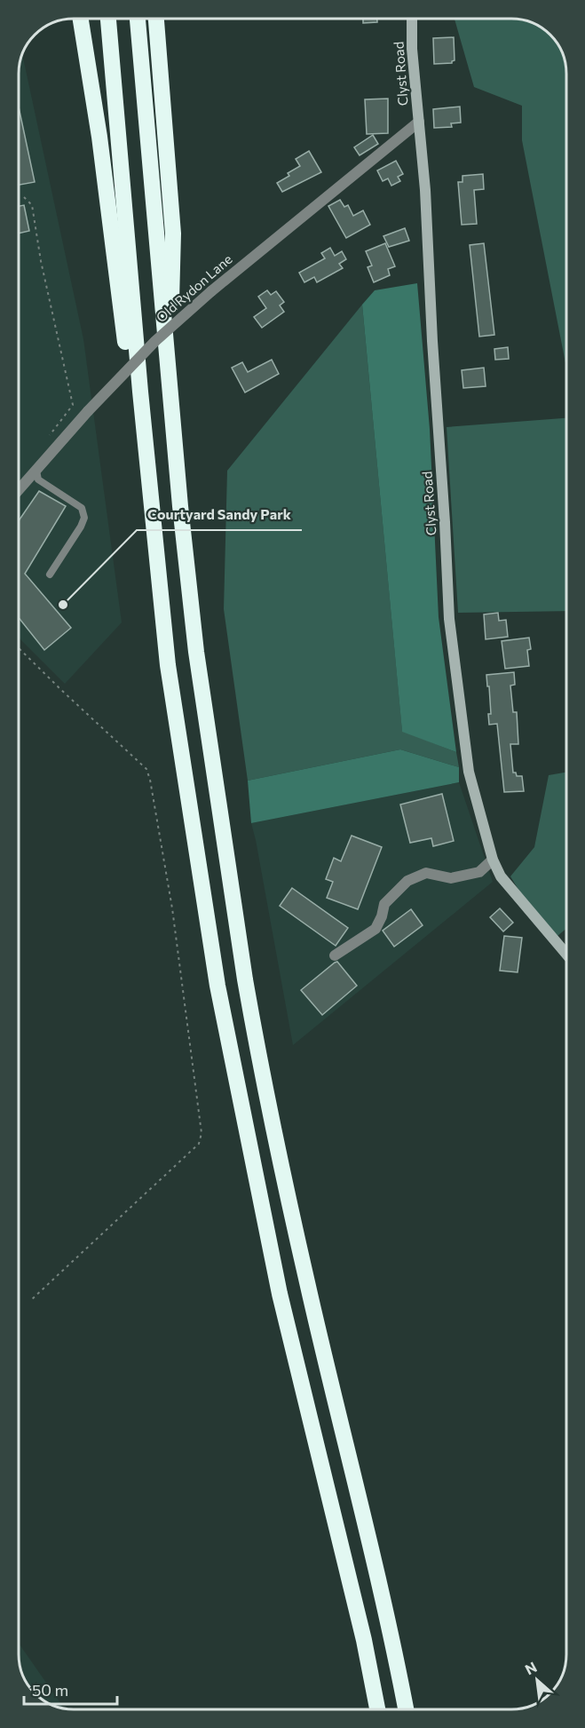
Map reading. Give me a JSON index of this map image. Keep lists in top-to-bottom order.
{
  "streets": {
    "street": ["Clyst Road", "Old Rydon Lane"]
  },
  "crossings": [
    ["Clyst Road", "Old Rydon Lane"]
  ],
  "places": ["Courtyard Sandy Park"],
  "scale_bar": "50 m",
  "north": "top left"
}
